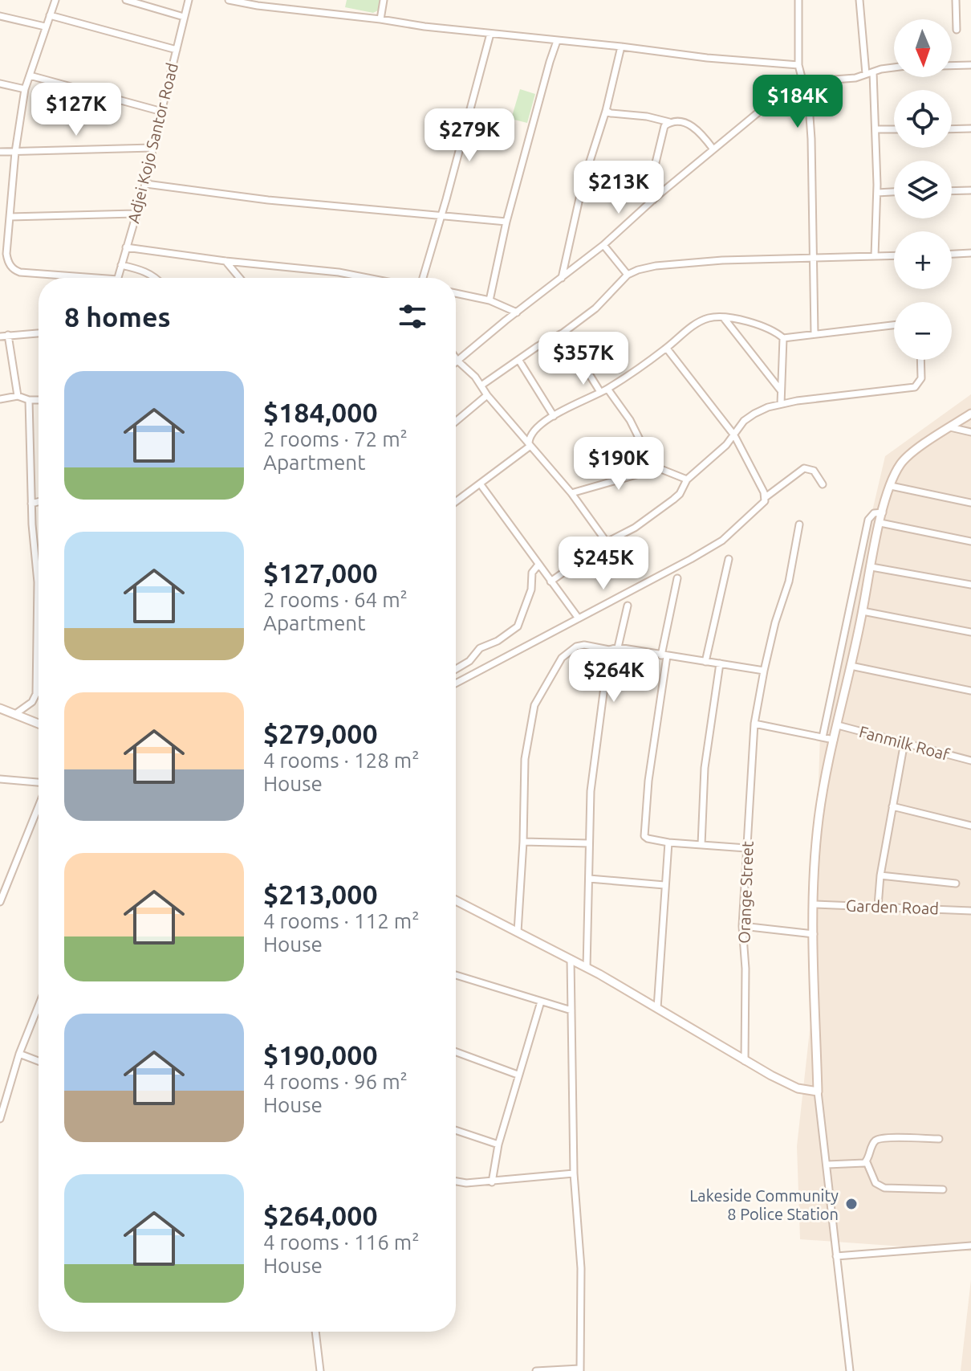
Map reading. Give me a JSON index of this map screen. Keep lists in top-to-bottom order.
{
  "streets": {
    "street": [
      "Adjei Kojo Santor Road",
      "Fanmilk Roaf",
      "Orange Street",
      "Garden Road"
    ]
  },
  "places": ["Lakeside Community 8 Police Station"],
  "north": "bottom",
  "page": {
    "map_buttons": ["+", "−"],
    "price": [
      "$184K",
      "$127K",
      "$279K",
      "$213K",
      "$357K",
      "$190K",
      "$245K",
      "$264K"
    ],
    "heading": "8 homes",
    "list": [
      {
        "name": "$184,000",
        "note": "2 rooms · 72 m² · Apartment"
      },
      {
        "name": "$127,000",
        "note": "2 rooms · 64 m² · Apartment"
      },
      {
        "name": "$279,000",
        "note": "4 rooms · 128 m² · House"
      },
      {
        "name": "$213,000",
        "note": "4 rooms · 112 m² · House"
      },
      {
        "name": "$190,000",
        "note": "4 rooms · 96 m² · House"
      },
      {
        "name": "$264,000",
        "note": "4 rooms · 116 m² · House"
      }
    ]
  }
}
